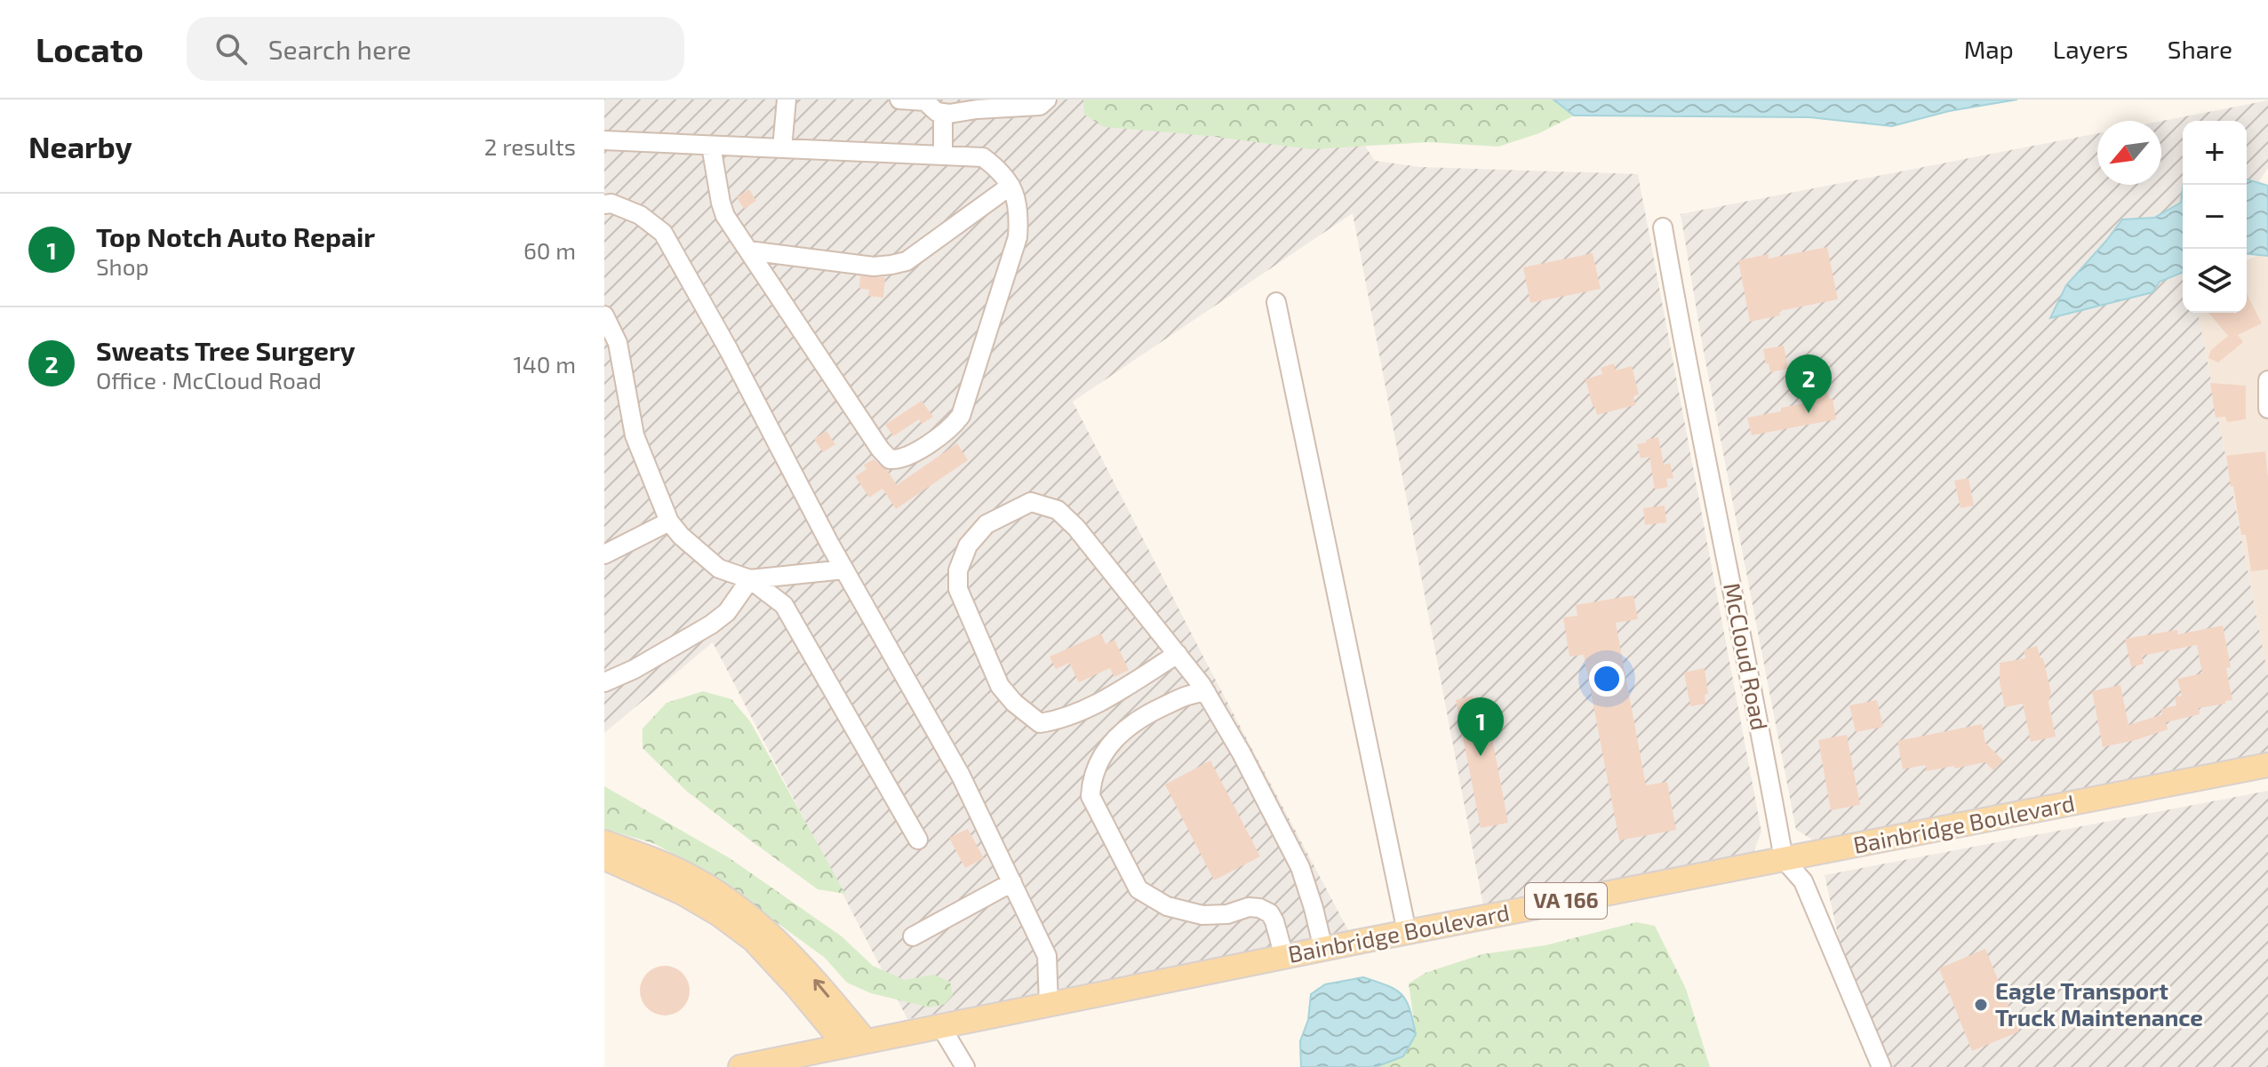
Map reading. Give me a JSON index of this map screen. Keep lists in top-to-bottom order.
{
  "streets": {
    "main road": ["Bainbridge Boulevard", "VA 166"],
    "street": ["McCloud Road"]
  },
  "crossings": [
    ["McCloud Road", "Bainbridge Boulevard"]
  ],
  "places": ["Eagle Transport Truck Maintenance"],
  "north": "bottom left",
  "page": {
    "header": "Locato",
    "search": "Search here",
    "nav": ["Map", "Layers", "Share"],
    "heading": ["Nearby", "2 results"],
    "map_buttons": ["+", "−"],
    "list": [
      {
        "mark": "1",
        "name": "Top Notch Auto Repair",
        "note": "Shop",
        "value": "60 m"
      },
      {
        "mark": "2",
        "name": "Sweats Tree Surgery",
        "note": "Office · McCloud Road",
        "value": "140 m"
      }
    ],
    "pins": ["2", "1"]
  }
}
